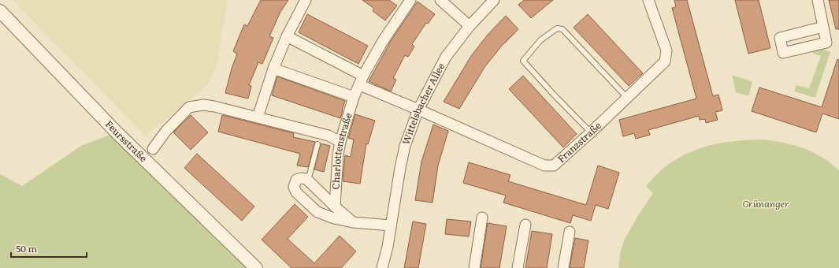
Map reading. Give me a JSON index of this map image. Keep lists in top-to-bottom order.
{
  "streets": {
    "street": [
      "Wittelsbacher Allee",
      "Feursstraße",
      "Franzstraße",
      "Charlottenstraße"
    ]
  },
  "crossings": [
    ["Wittelsbacher Allee", "Franzstraße"]
  ],
  "parks": ["Grünanger"],
  "scale_bar": "50 m"
}
